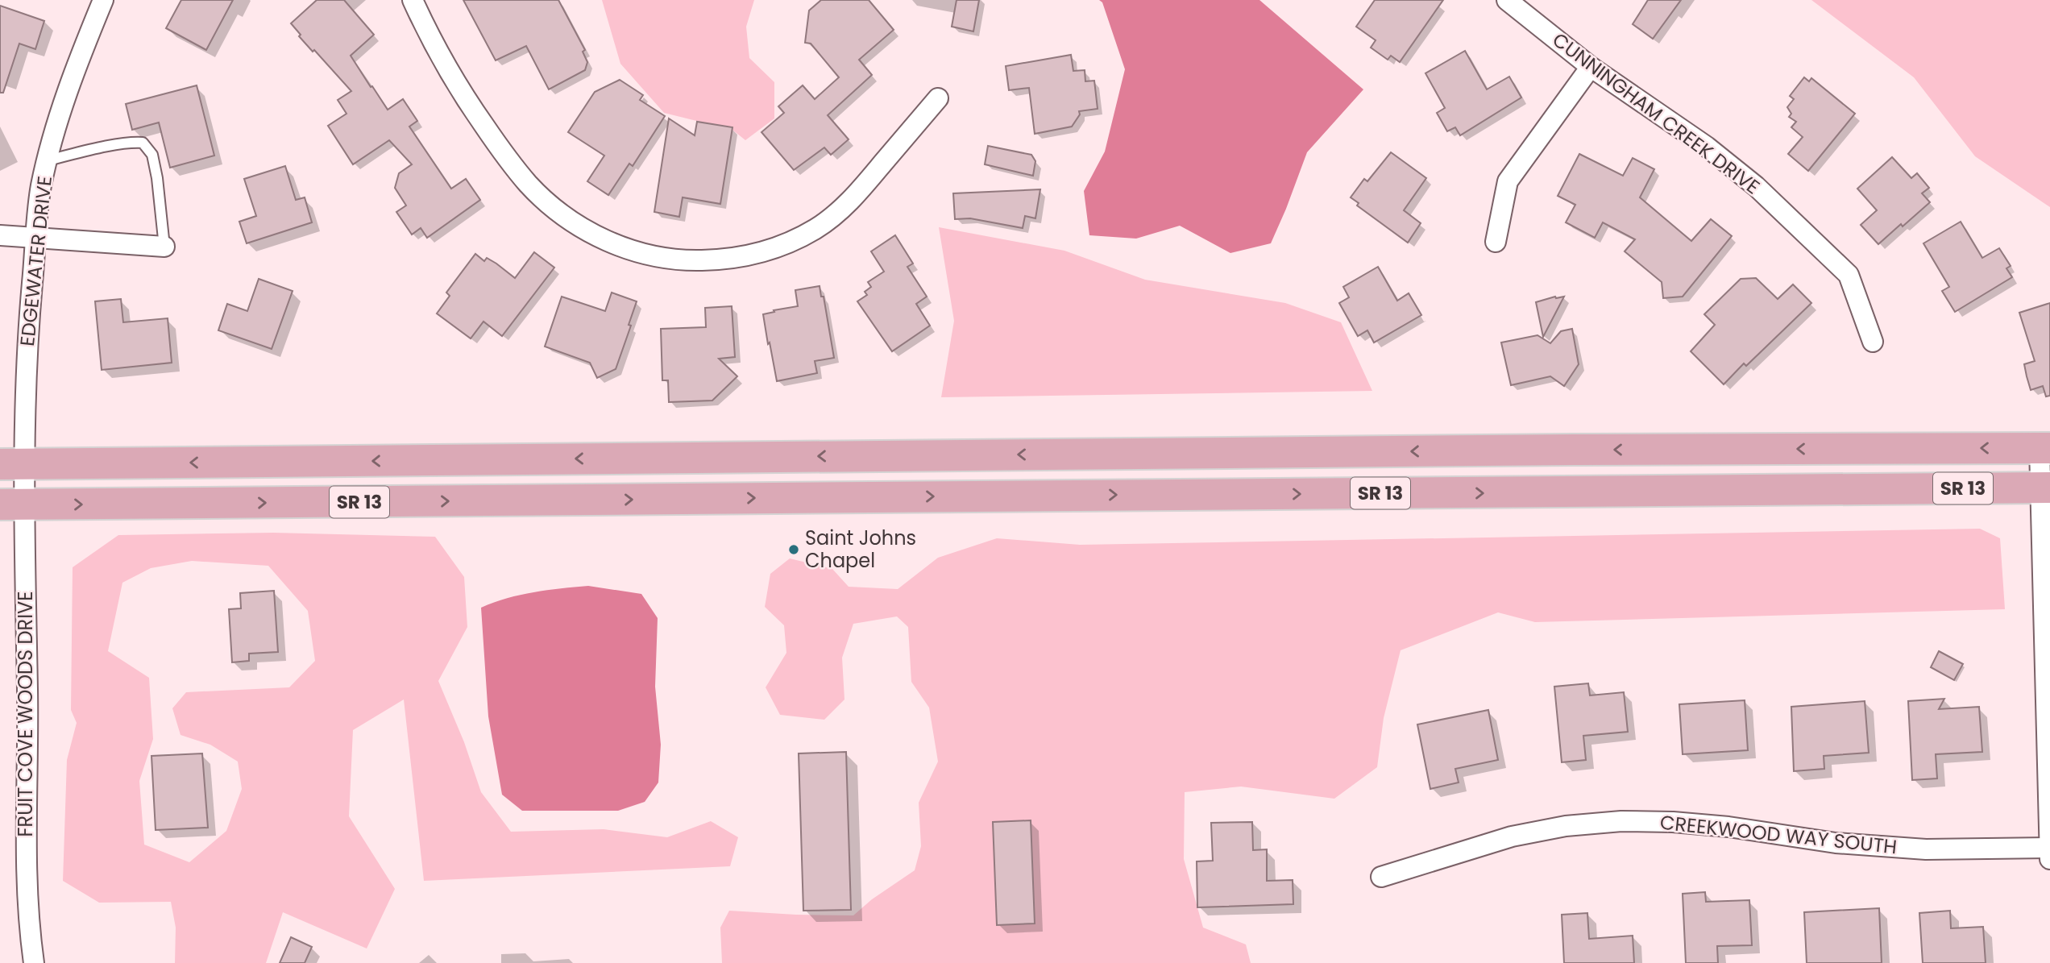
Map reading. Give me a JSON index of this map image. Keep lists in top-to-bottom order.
{
  "streets": {
    "main road": ["SR 13"],
    "street": [
      "CUNNINGHAM CREEK DRIVE",
      "EDGEWATER DRIVE",
      "FRUIT COVE WOODS DRIVE",
      "CREEKWOOD WAY SOUTH"
    ]
  },
  "crossings": [
    ["EDGEWATER DRIVE", "SR 13"],
    ["EDGEWATER DRIVE", "FRUIT COVE WOODS DRIVE"],
    ["SR 13", "FRUIT COVE WOODS DRIVE"]
  ],
  "places": ["Saint Johns Chapel"]
}
